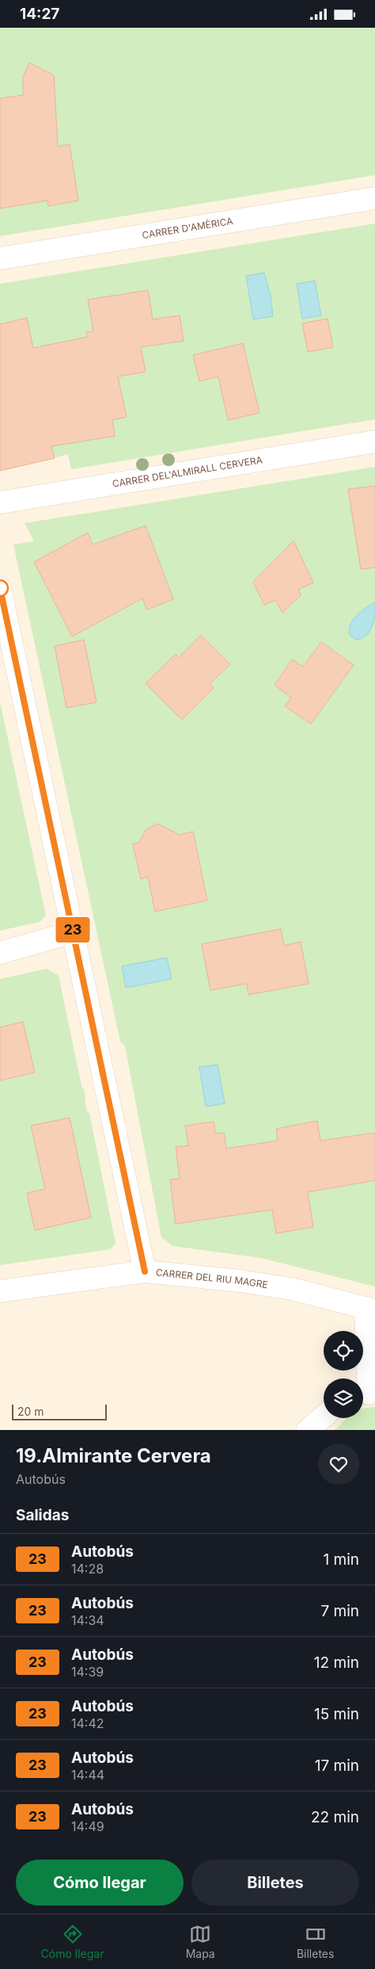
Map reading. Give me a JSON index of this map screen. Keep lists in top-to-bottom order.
{
  "streets": {
    "street": ["CARRER D'AMÈRICA", "CARRER DEL'ALMIRALL CERVERA", "CARRER DEL RIU MAGRE"]
  },
  "lines": ["bus line 23"],
  "scale_bar": "20 m",
  "page": {
    "status": "14:27",
    "on_map": "23",
    "scale": "20 m",
    "heading": [
      ["19.Almirante Cervera", "Autobús"],
      "Salidas"
    ],
    "list": [
      {
        "mark": "23",
        "name": "Autobús",
        "note": "14:28",
        "value": "1 min"
      },
      {
        "mark": "23",
        "name": "Autobús",
        "note": "14:34",
        "value": "7 min"
      },
      {
        "mark": "23",
        "name": "Autobús",
        "note": "14:39",
        "value": "12 min"
      },
      {
        "mark": "23",
        "name": "Autobús",
        "note": "14:42",
        "value": "15 min"
      },
      {
        "mark": "23",
        "name": "Autobús",
        "note": "14:44",
        "value": "17 min"
      },
      {
        "mark": "23",
        "name": "Autobús",
        "note": "14:49",
        "value": "22 min"
      }
    ],
    "buttons": ["Cómo llegar", "Billetes"],
    "tabs": ["Cómo llegar", "Mapa", "Billetes"]
  }
}
